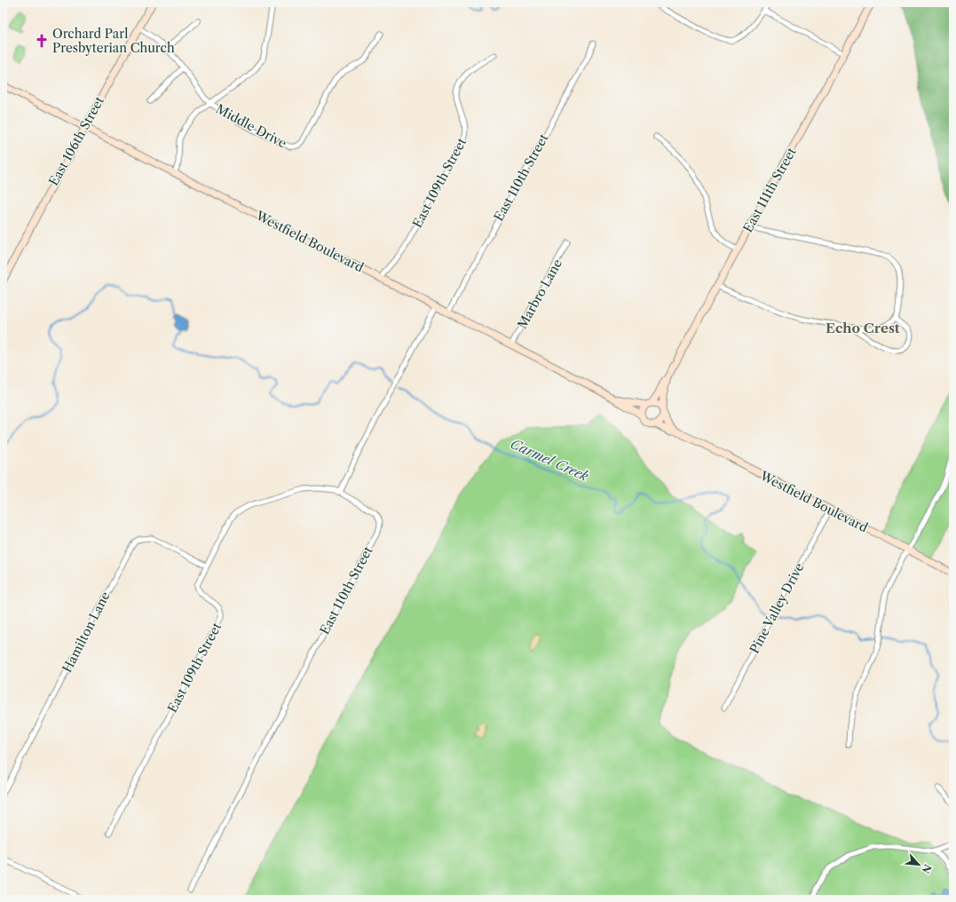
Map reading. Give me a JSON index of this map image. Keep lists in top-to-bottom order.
{
  "streets": {
    "main road": ["East 106th Street", "East 111th Street", "Westfield Boulevard"],
    "street": [
      "Middle Drive",
      "East 110th Street",
      "East 109th Street",
      "Marbro Lane",
      "Pine Valley Drive",
      "Hamilton Lane"
    ]
  },
  "crossings": [
    ["Middle Drive", "East 106th Street"],
    ["East 106th Street", "Westfield Boulevard"],
    ["East 110th Street", "East 109th Street"],
    ["East 110th Street", "Westfield Boulevard"],
    ["East 109th Street", "Westfield Boulevard"],
    ["East 109th Street", "Hamilton Lane"],
    ["East 111th Street", "Westfield Boulevard"],
    ["Westfield Boulevard", "Marbro Lane"],
    ["Westfield Boulevard", "Pine Valley Drive"]
  ],
  "districts": ["Echo Crest"],
  "water": ["Carmel Creek"],
  "places": {
    "church": ["Orchard Parl Presbyterian Church"]
  },
  "north": "bottom right"
}
